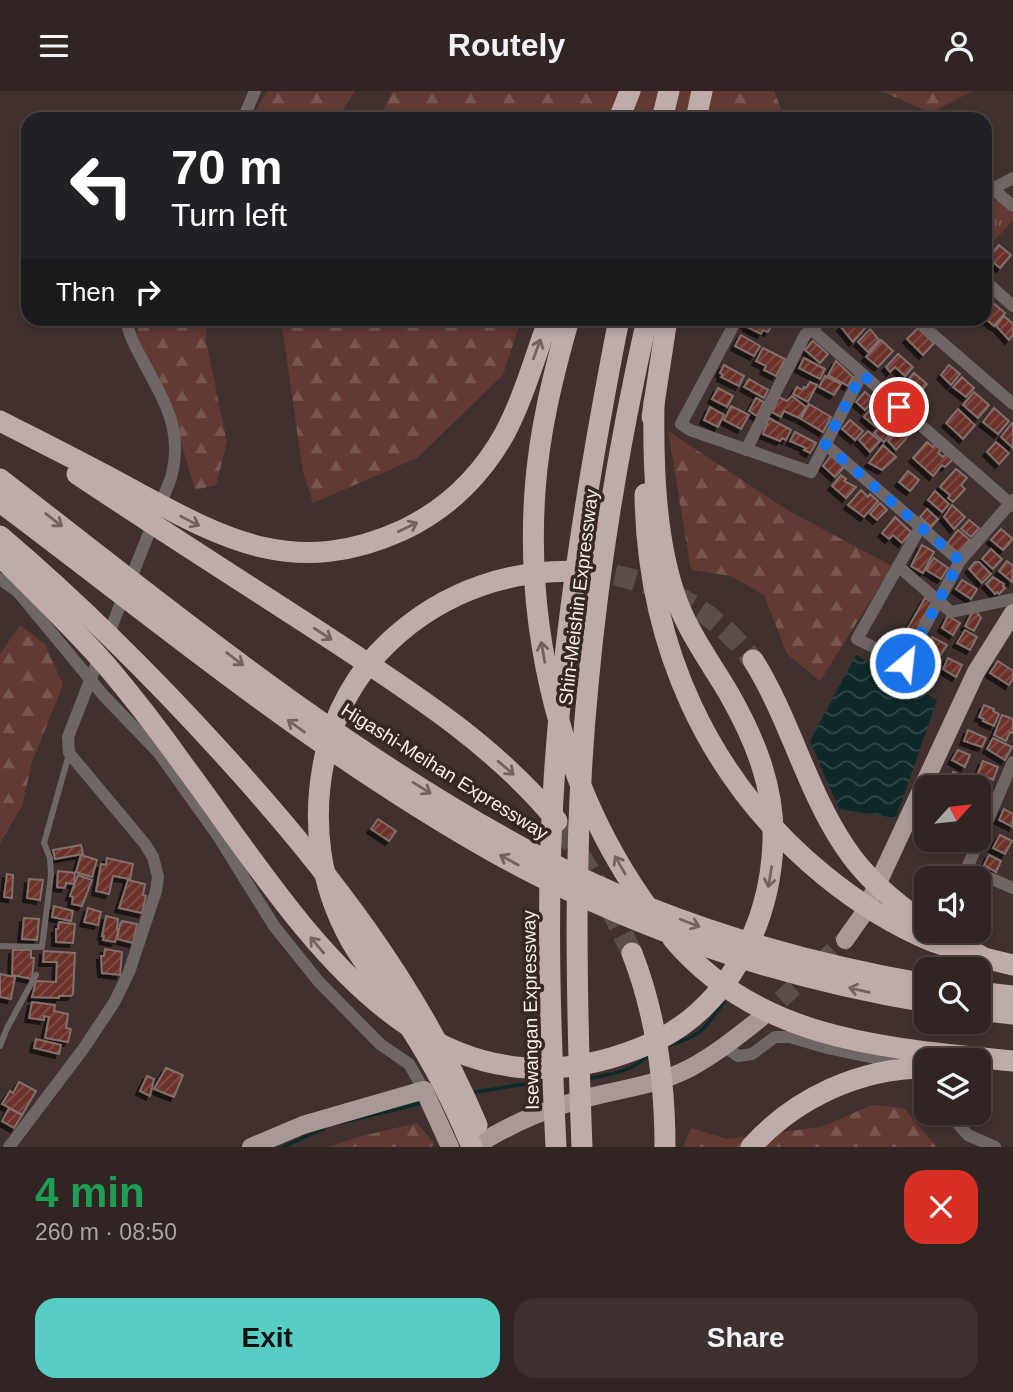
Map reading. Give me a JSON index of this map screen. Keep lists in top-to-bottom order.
{
  "streets": {
    "highway": ["Shin-Meishin Expressway", "Higashi-Meihan Expressway", "Isewangan Expressway"]
  },
  "crossings": [
    ["Shin-Meishin Expressway", "Isewangan Expressway"]
  ],
  "north": "top right",
  "page": {
    "header": "Routely",
    "turn": ["70 m", "Turn left"],
    "then": "Then",
    "heading": ["4 min", "260 m · 08:50"],
    "buttons": ["Exit", "Share"]
  }
}
